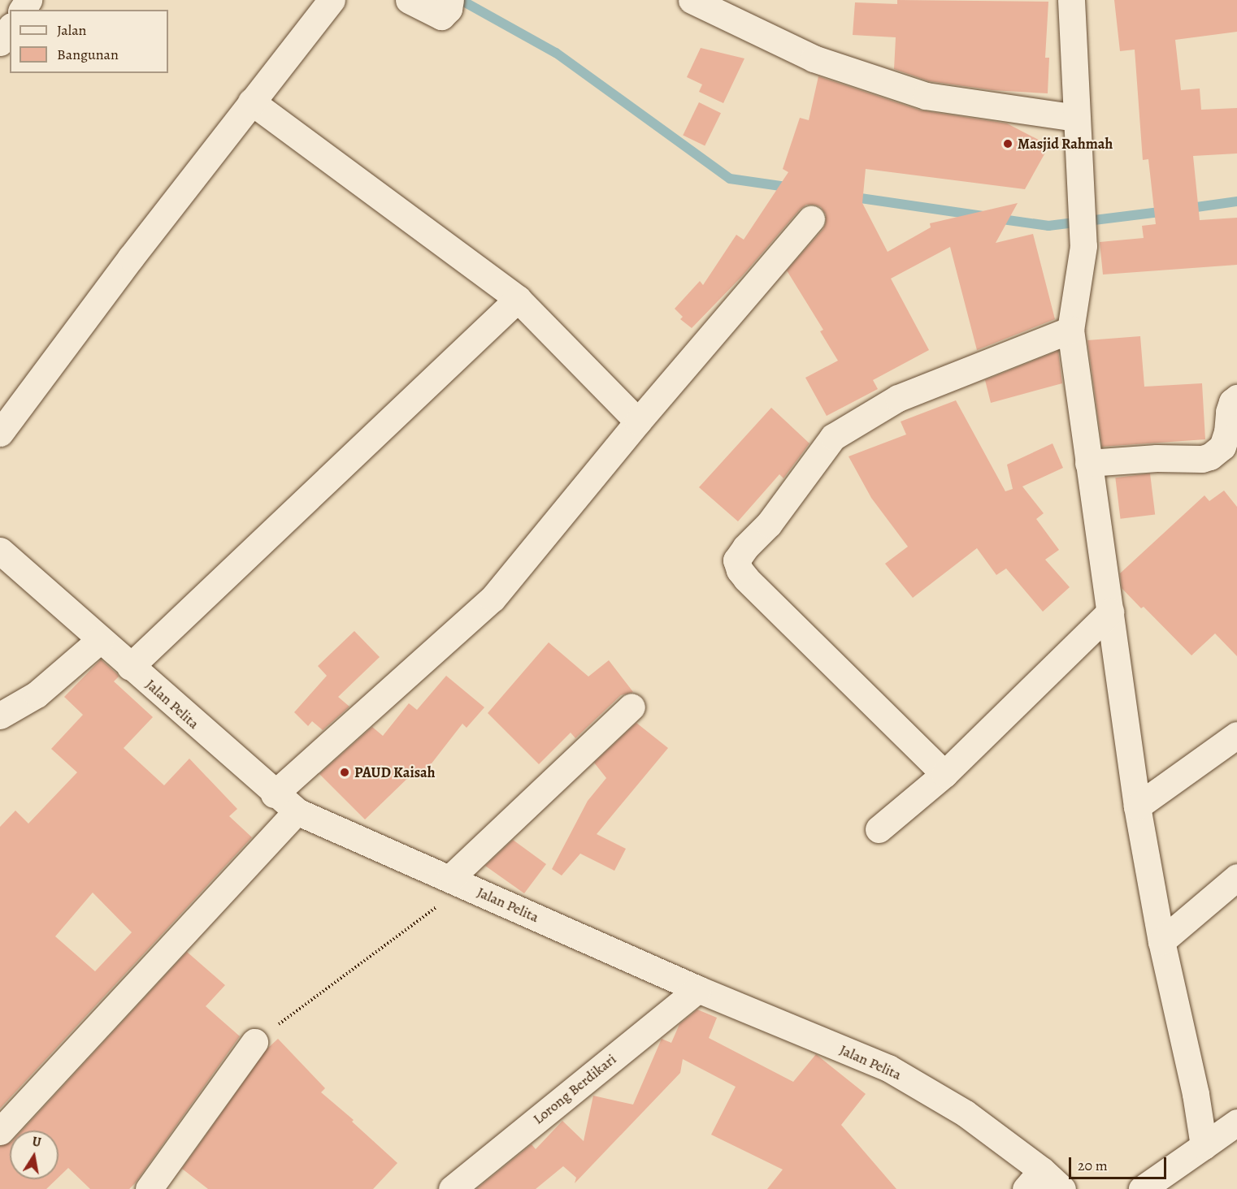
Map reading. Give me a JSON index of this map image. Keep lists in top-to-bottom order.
{
  "streets": {
    "street": ["Jalan Pelita", "Lorong Berdikari"]
  },
  "crossings": [
    ["Jalan Pelita", "Lorong Berdikari"]
  ],
  "places": ["Masjid Rahmah", "PAUD Kaisah"],
  "legend": ["Jalan", "Bangunan"],
  "scale_bar": "20 m",
  "north": "top"
}
